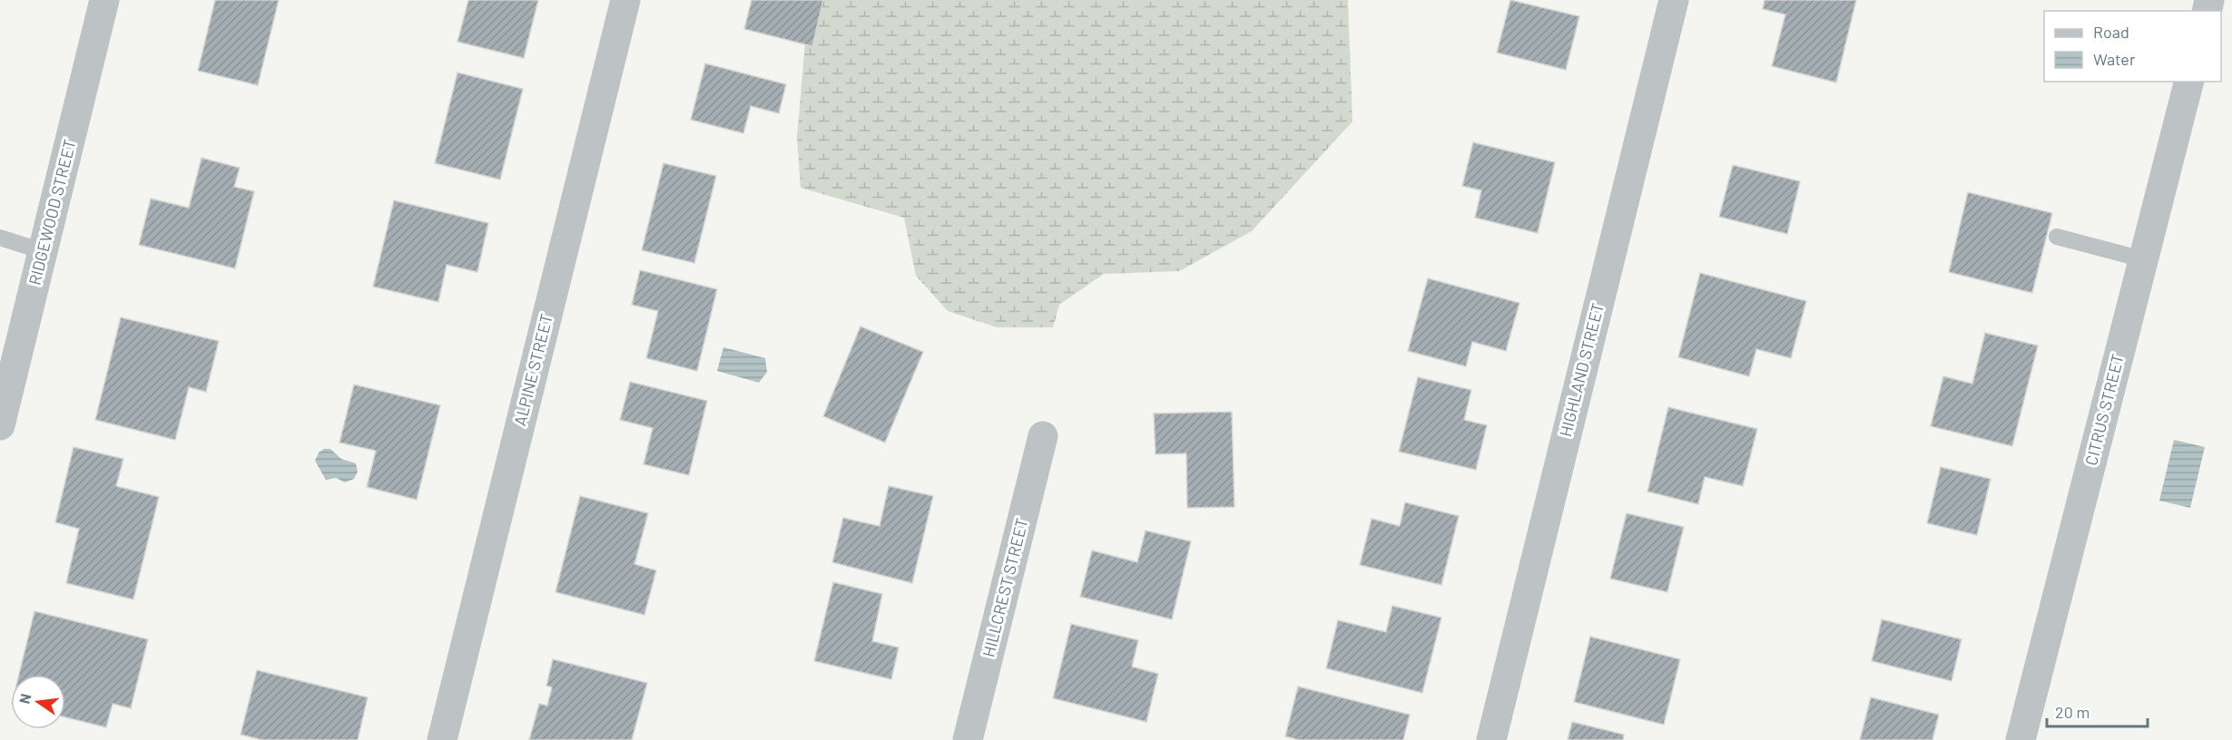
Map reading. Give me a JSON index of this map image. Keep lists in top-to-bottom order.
{
  "streets": {
    "street": [
      "RIDGEWOOD STREET",
      "ALPINE STREET",
      "HIGHLAND STREET",
      "CITRUS STREET",
      "HILLCREST STREET"
    ]
  },
  "legend": ["Road", "Water"],
  "scale_bar": "20 m",
  "north": "left"
}
